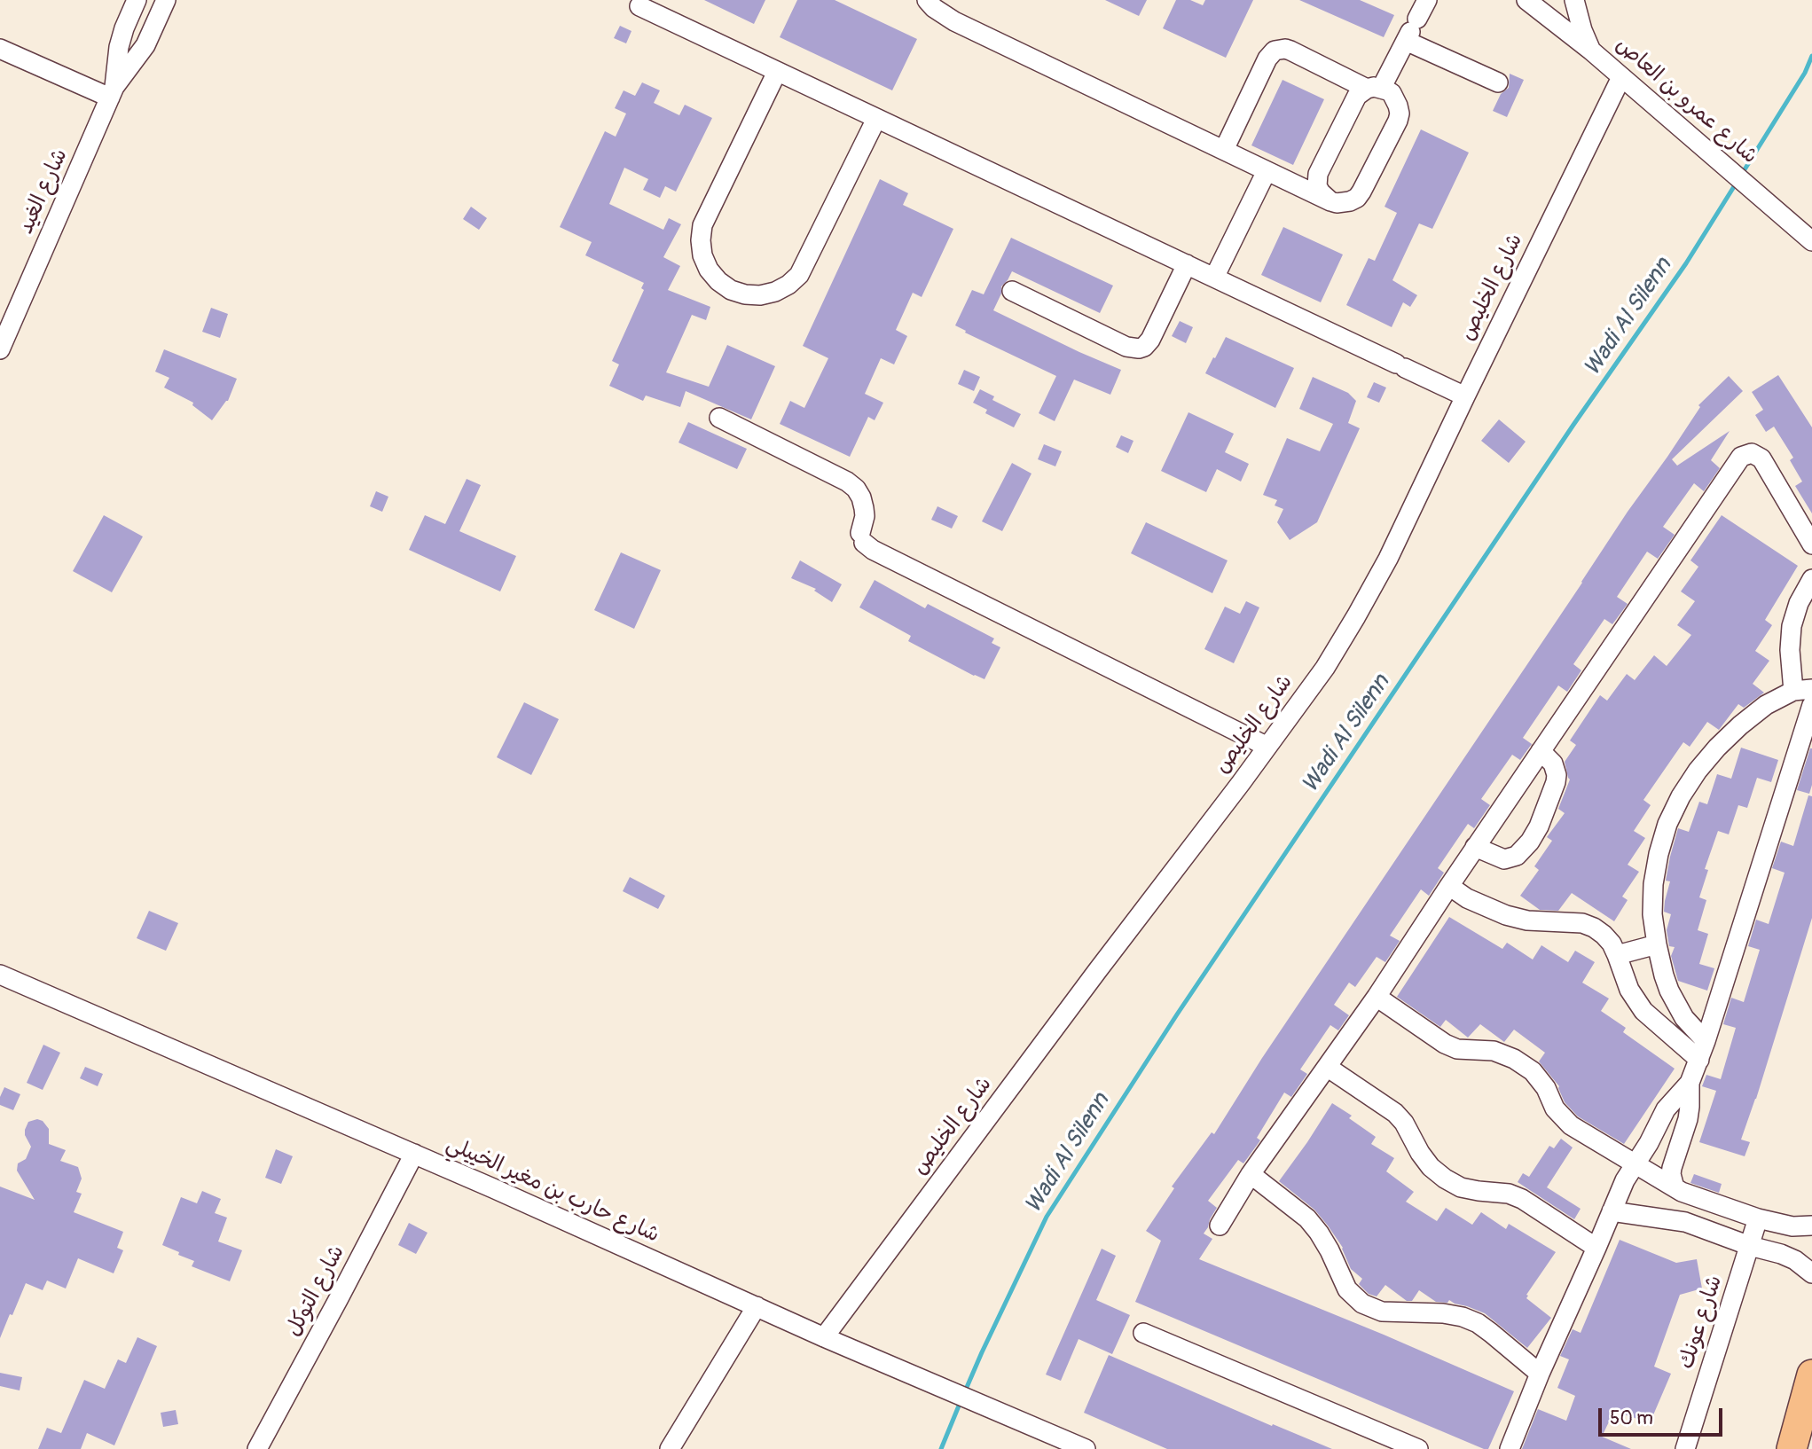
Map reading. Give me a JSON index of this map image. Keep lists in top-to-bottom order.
{
  "streets": {
    "street": [
      "شارع عمرو بن العاص",
      "شارع الغيد",
      "شارع الخليص",
      "شارع حارب بن مغير الخييلي",
      "شارع التوكل",
      "شارع عونك"
    ]
  },
  "crossings": [
    ["شارع عمرو بن العاص", "شارع الخليص"],
    ["شارع الخليص", "شارع حارب بن مغير الخييلي"],
    ["شارع حارب بن مغير الخييلي", "شارع التوكل"]
  ],
  "water": ["Wadi Al Silenn"],
  "scale_bar": "50 m"
}
